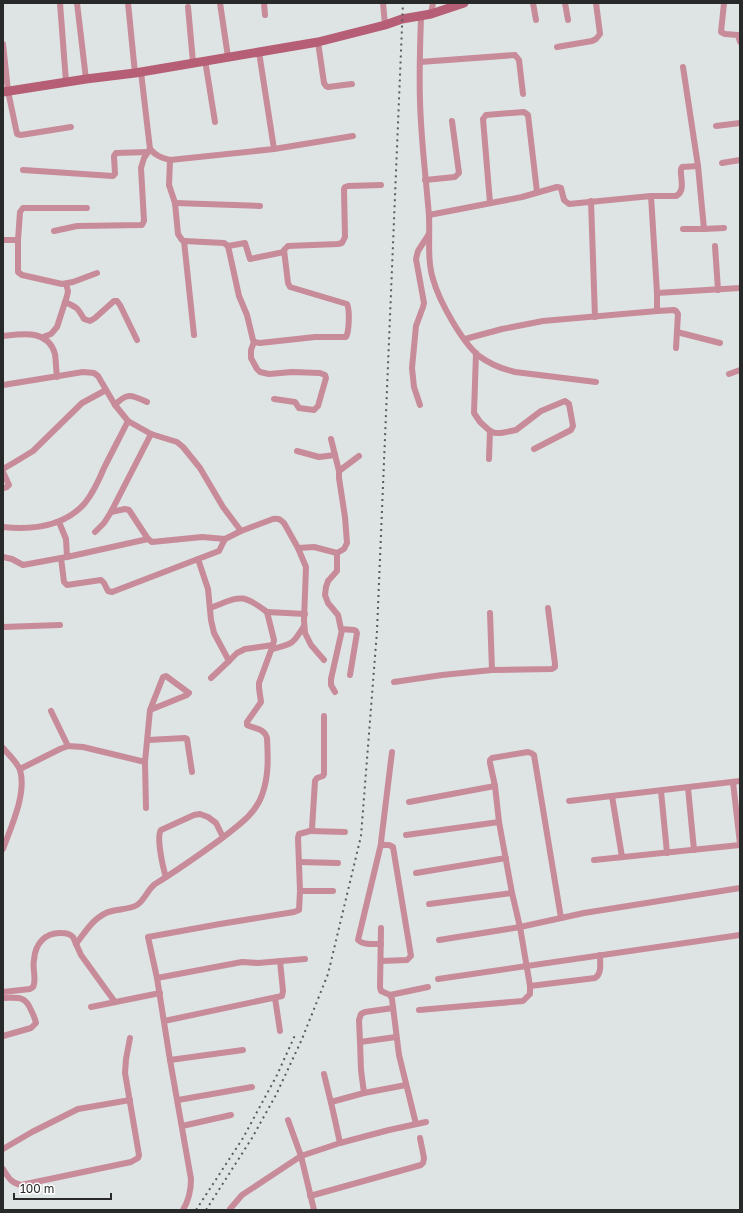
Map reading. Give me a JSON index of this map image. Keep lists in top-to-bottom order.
{
  "scale_bar": "100 m"
}
